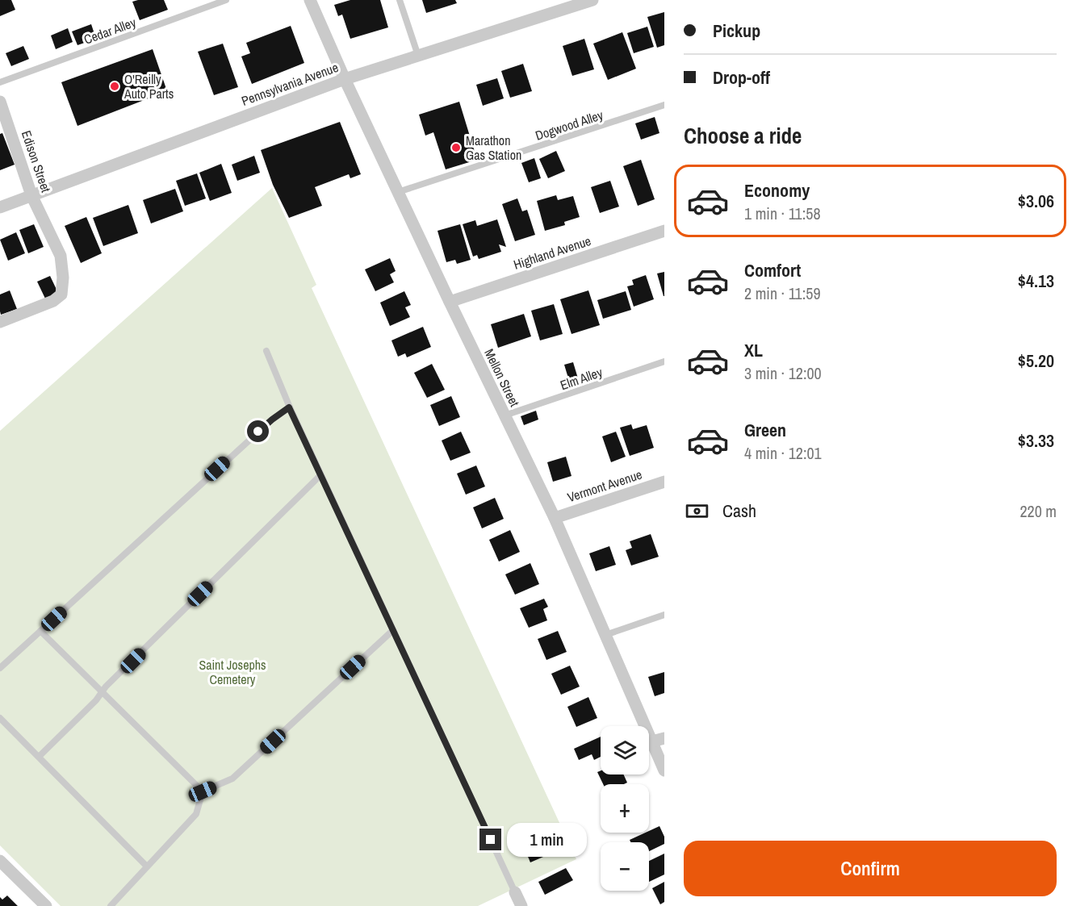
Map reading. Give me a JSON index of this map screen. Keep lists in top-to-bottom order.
{
  "streets": {
    "street": [
      "Pennsylvania Avenue",
      "Edison Street",
      "Highland Avenue",
      "Mellon Street",
      "Vermont Avenue"
    ],
    "lane": ["Cedar Alley", "Dogwood Alley", "Elm Alley"]
  },
  "crossings": [
    ["Pennsylvania Avenue", "Edison Street"],
    ["Pennsylvania Avenue", "Mellon Street"],
    ["Dogwood Alley", "Mellon Street"],
    ["Highland Avenue", "Mellon Street"],
    ["Mellon Street", "Elm Alley"],
    ["Mellon Street", "Vermont Avenue"]
  ],
  "parks": ["Saint Josephs Cemetery"],
  "places": ["O'Reilly Auto Parts", "Marathon Gas Station"],
  "page": {
    "banner": ["Pickup", "Drop-off"],
    "heading": "Choose a ride",
    "list": [
      {
        "name": "Economy",
        "note": "1 min · 11:58",
        "value": "$3.06"
      },
      {
        "name": "Comfort",
        "note": "2 min · 11:59",
        "value": "$4.13"
      },
      {
        "name": "XL",
        "note": "3 min · 12:00",
        "value": "$5.20"
      },
      {
        "name": "Green",
        "note": "4 min · 12:01",
        "value": "$3.33"
      }
    ],
    "pay": ["Cash", "220 m"],
    "map_buttons": ["+", "−"],
    "bubble": "1 min",
    "buttons": "Confirm"
  }
}
